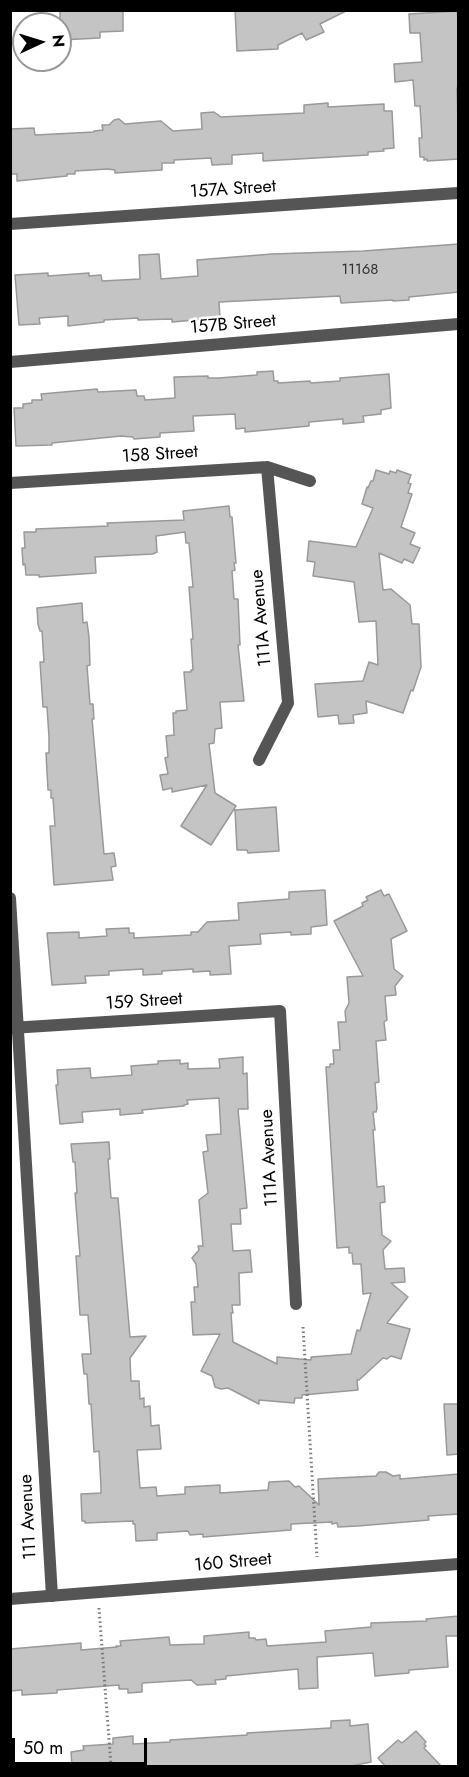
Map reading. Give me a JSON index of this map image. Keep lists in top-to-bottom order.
{
  "streets": {
    "street": [
      "157A Street",
      "157B Street",
      "158 Street",
      "111A Avenue",
      "159 Street",
      "111 Avenue",
      "160 Street"
    ]
  },
  "crossings": [
    ["158 Street", "111A Avenue"],
    ["111A Avenue", "159 Street"],
    ["159 Street", "111 Avenue"],
    ["111 Avenue", "160 Street"]
  ],
  "house_numbers": ["11168"],
  "scale_bar": "50 m",
  "north": "right"
}
